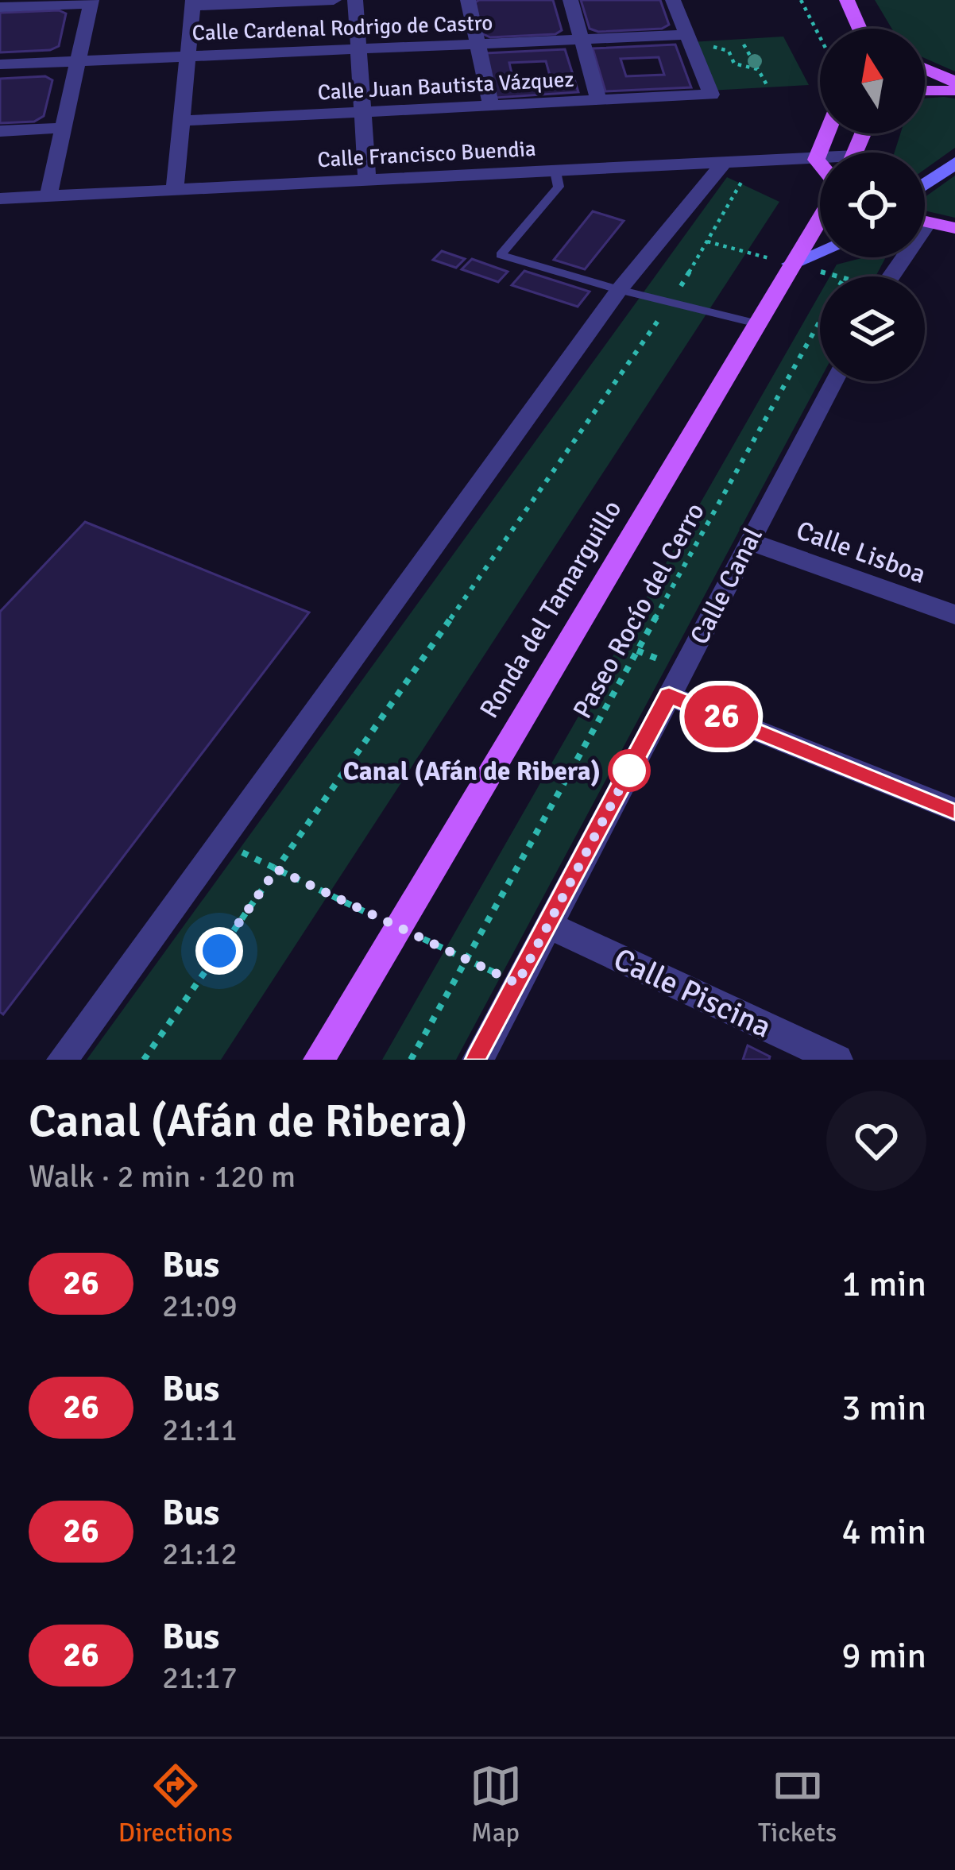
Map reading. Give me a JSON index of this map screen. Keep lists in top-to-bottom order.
{
  "streets": {
    "main road": ["Ronda del Tamarguillo"],
    "street": [
      "Calle Cardenal Rodrigo de Castro",
      "Calle Juan Bautista Vázquez",
      "Calle Francisco Buendia",
      "Calle Lisboa",
      "Calle Canal",
      "Calle Piscina"
    ],
    "path": ["Paseo Rocío del Cerro"]
  },
  "crossings": [
    ["Calle Cardenal Rodrigo de Castro", "Calle Juan Bautista Vázquez"],
    ["Calle Lisboa", "Calle Canal"],
    ["Calle Canal", "Calle Piscina"]
  ],
  "places": ["Canal (Afán de Ribera)"],
  "lines": ["bus line 26"],
  "north": "top",
  "page": {
    "on_map": "26",
    "heading": ["Canal (Afán de Ribera)", "Walk · 2 min · 120 m"],
    "list": [
      {
        "mark": "26",
        "name": "Bus",
        "note": "21:09",
        "value": "1 min"
      },
      {
        "mark": "26",
        "name": "Bus",
        "note": "21:11",
        "value": "3 min"
      },
      {
        "mark": "26",
        "name": "Bus",
        "note": "21:12",
        "value": "4 min"
      },
      {
        "mark": "26",
        "name": "Bus",
        "note": "21:17",
        "value": "9 min"
      }
    ],
    "tabs": ["Directions", "Map", "Tickets"]
  }
}
